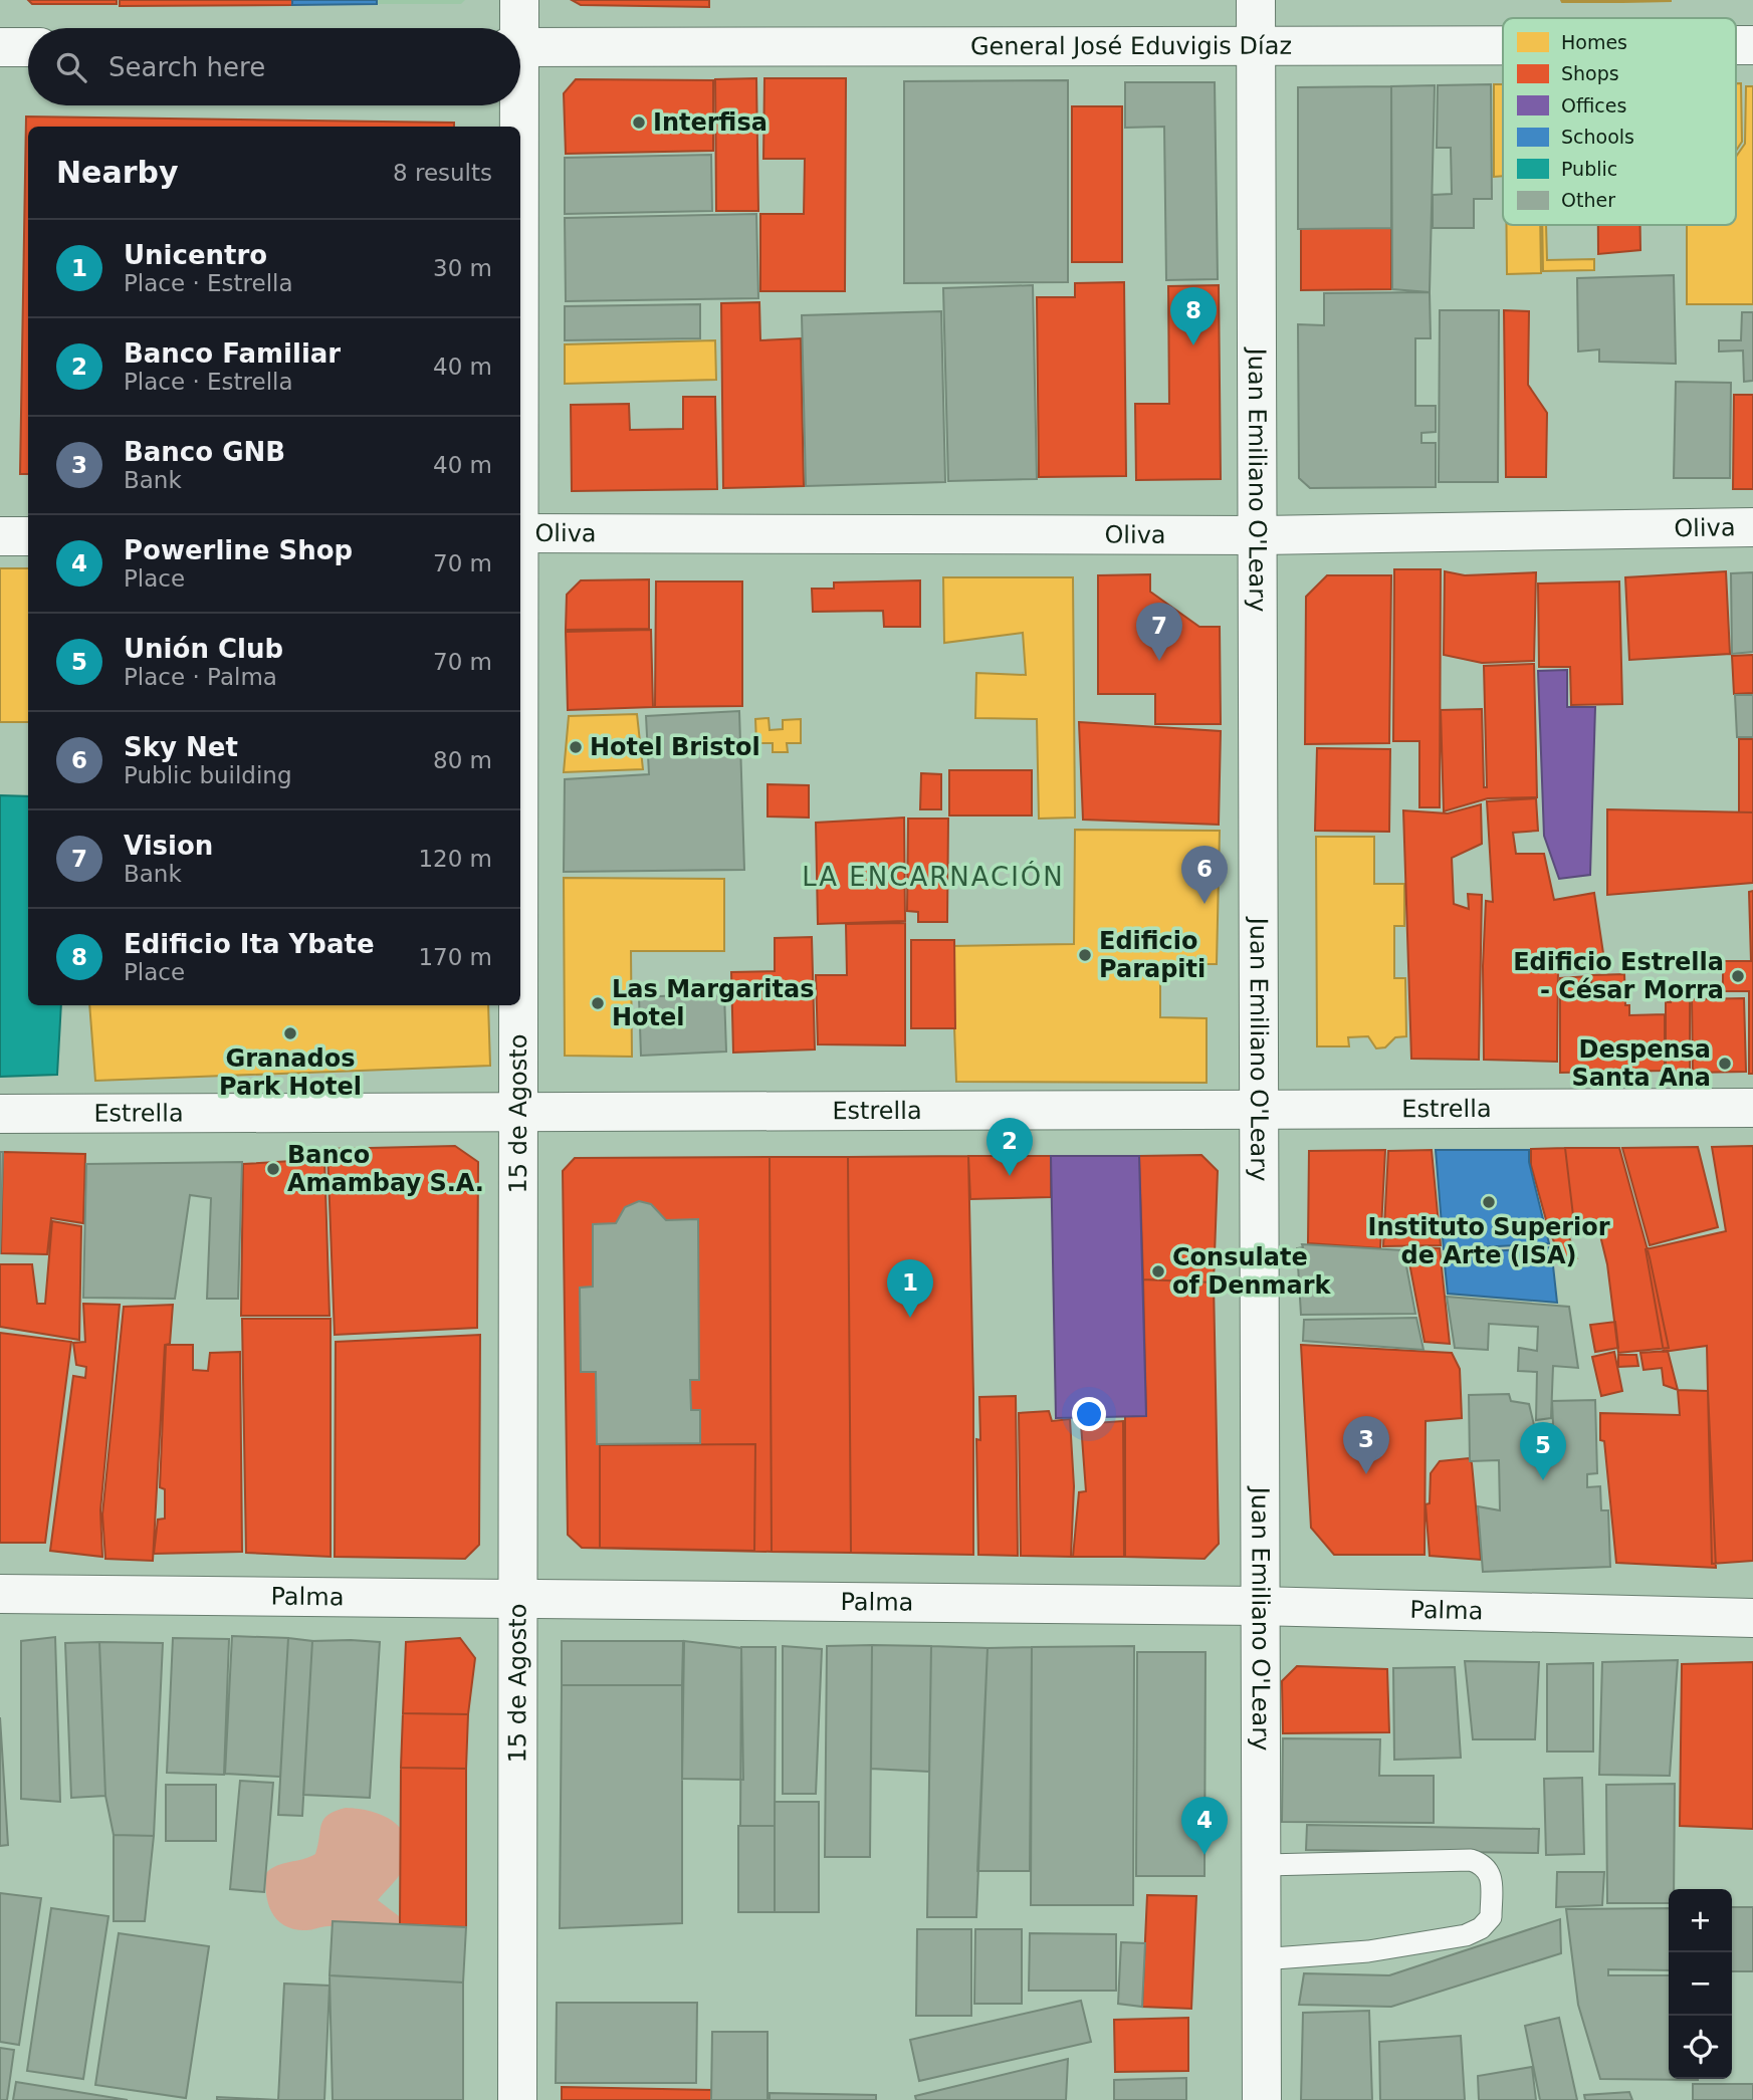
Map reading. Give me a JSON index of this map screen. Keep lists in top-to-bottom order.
{
  "streets": {
    "street": [
      "General José Eduvigis Díaz",
      "Juan Emiliano O'Leary",
      "Oliva",
      "Estrella",
      "15 de Agosto",
      "Palma"
    ]
  },
  "crossings": [
    ["General José Eduvigis Díaz", "Juan Emiliano O'Leary"],
    ["Juan Emiliano O'Leary", "Oliva"],
    ["Juan Emiliano O'Leary", "Estrella"],
    ["Juan Emiliano O'Leary", "Palma"],
    ["Estrella", "15 de Agosto"],
    ["15 de Agosto", "Palma"]
  ],
  "districts": ["LA ENCARNACIÓN"],
  "places": [
    "Interfisa",
    "Hotel Bristol",
    "Edificio Parapiti",
    "Edificio Estrella - César Morra",
    "Las Margaritas Hotel",
    "Granados Park Hotel",
    "Despensa Santa Ana",
    "Banco Amambay S.A.",
    "Instituto Superior de Arte (ISA)",
    "Consulate of Denmark"
  ],
  "legend": [
    "Homes",
    "Shops",
    "Offices",
    "Schools",
    "Public",
    "Other"
  ],
  "page": {
    "search": "Search here",
    "heading": ["Nearby", "8 results"],
    "list": [
      {
        "mark": "1",
        "name": "Unicentro",
        "note": "Place · Estrella",
        "value": "30 m"
      },
      {
        "mark": "2",
        "name": "Banco Familiar",
        "note": "Place · Estrella",
        "value": "40 m"
      },
      {
        "mark": "3",
        "name": "Banco GNB",
        "note": "Bank",
        "value": "40 m"
      },
      {
        "mark": "4",
        "name": "Powerline Shop",
        "note": "Place",
        "value": "70 m"
      },
      {
        "mark": "5",
        "name": "Unión Club",
        "note": "Place · Palma",
        "value": "70 m"
      },
      {
        "mark": "6",
        "name": "Sky Net",
        "note": "Public building",
        "value": "80 m"
      },
      {
        "mark": "7",
        "name": "Vision",
        "note": "Bank",
        "value": "120 m"
      },
      {
        "mark": "8",
        "name": "Edificio Ita Ybate",
        "note": "Place",
        "value": "170 m"
      }
    ],
    "pins": [
      "8",
      "7",
      "6",
      "2",
      "1",
      "3",
      "5",
      "4"
    ],
    "map_buttons": ["+", "−"]
  }
}
